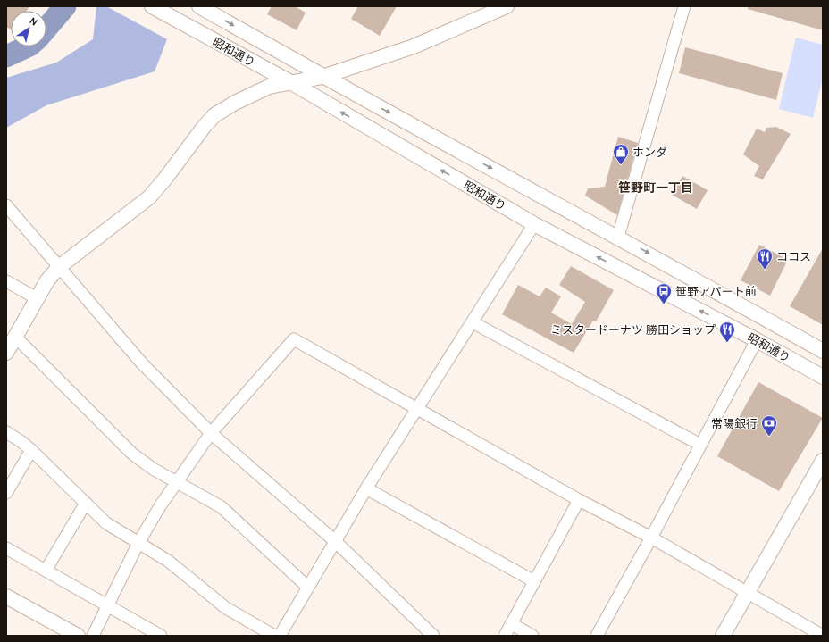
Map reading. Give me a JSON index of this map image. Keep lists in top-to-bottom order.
{
  "streets": {
    "street": ["昭和通り"]
  },
  "districts": ["笹野町一丁目"],
  "places": {
    "shop": ["ホンダ"],
    "restaurant": ["ココス", "ミスタードーナツ 勝田ショップ"],
    "bus stop": ["笹野アパート前"],
    "bank": ["常陽銀行"]
  },
  "north": "top right"
}
